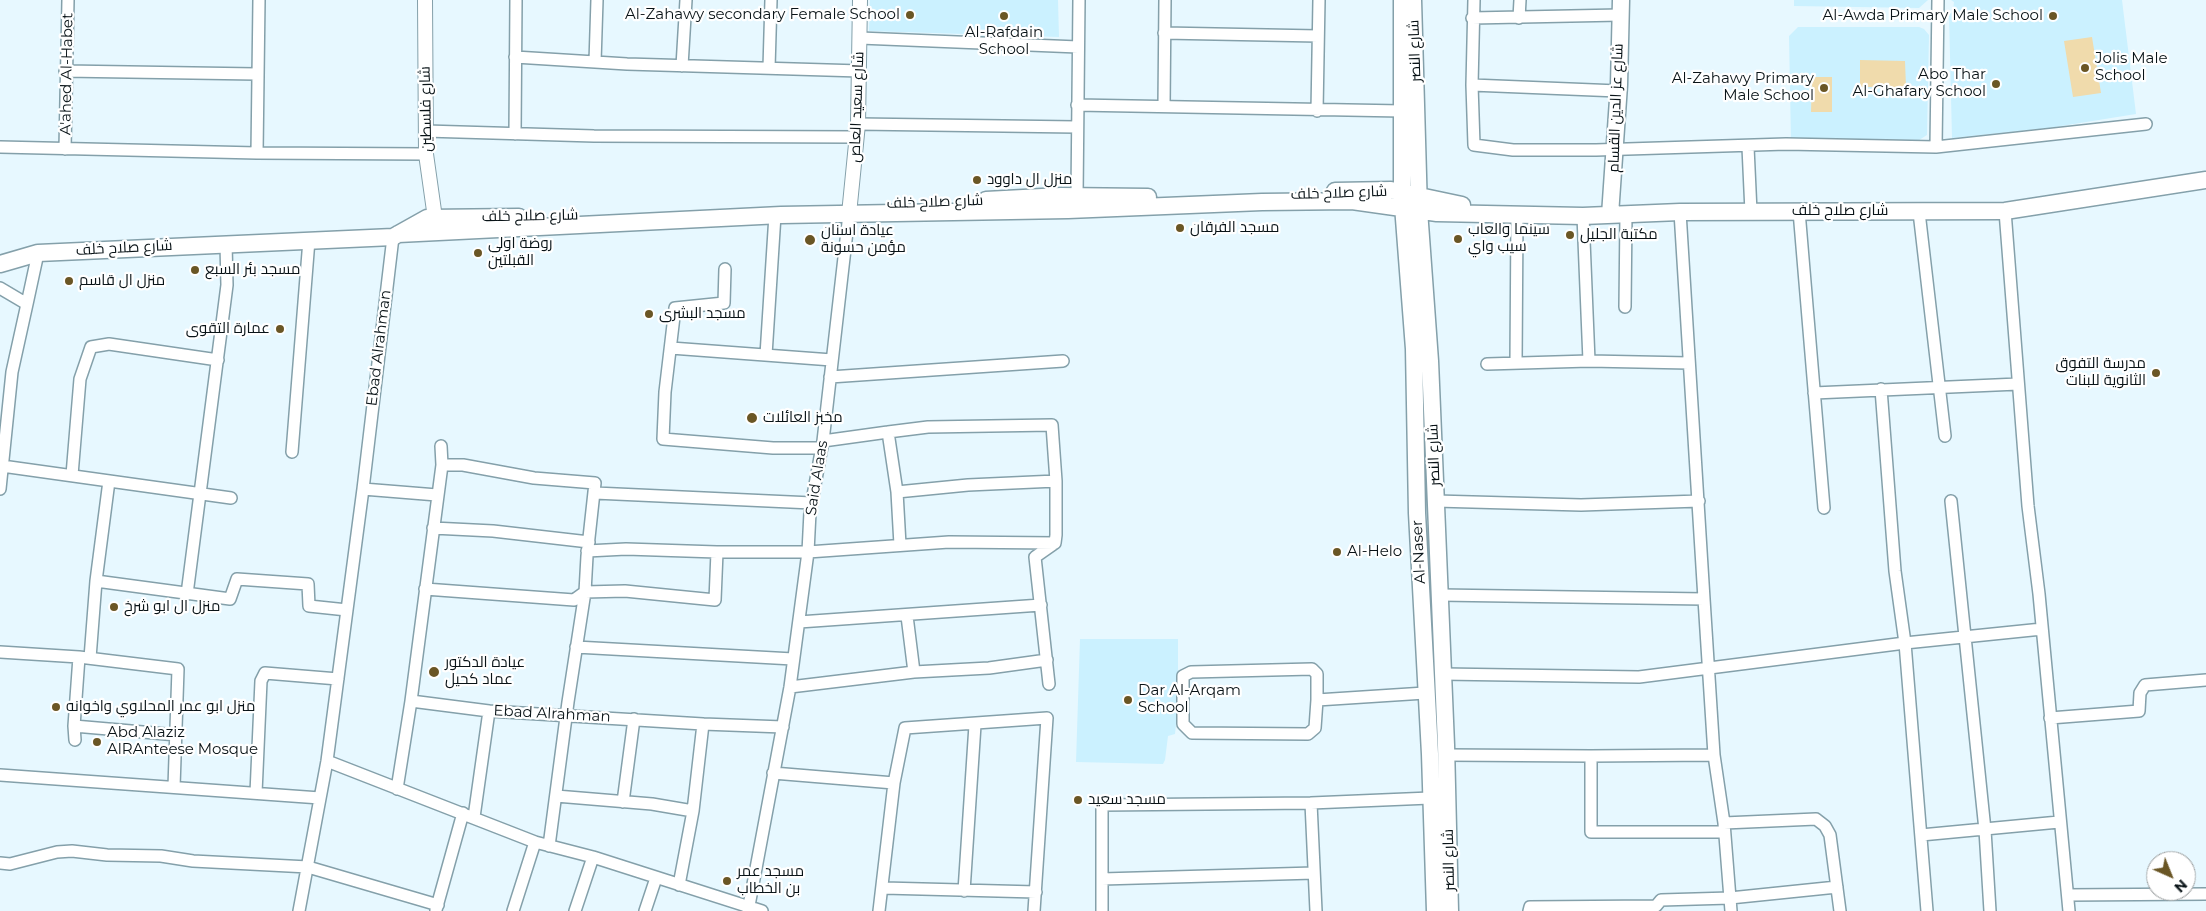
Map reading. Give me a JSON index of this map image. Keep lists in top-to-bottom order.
{
  "streets": {
    "main road": [
      "شارع النصر",
      "شارع عز الدين القسام",
      "شارع صلاح خلف",
      "Al-Naser"
    ],
    "street": [
      "A'ahed Al-Habet",
      "شارع سعيد العاص",
      "شارع فلسطين",
      "Ebad Alrahman",
      "Said Alaas"
    ]
  },
  "crossings": [
    ["شارع النصر", "شارع صلاح خلف"],
    ["شارع النصر", "Al-Naser"],
    ["شارع سعيد العاص", "شارع صلاح خلف"],
    ["شارع سعيد العاص", "Said Alaas"],
    ["شارع عز الدين القسام", "شارع صلاح خلف"],
    ["شارع فلسطين", "شارع صلاح خلف"],
    ["شارع صلاح خلف", "Ebad Alrahman"],
    ["شارع صلاح خلف", "Said Alaas"],
    ["شارع صلاح خلف", "Al-Naser"],
    ["Ebad Alrahman", "Said Alaas"]
  ],
  "places": [
    "Al-Zahawy secondary Female School",
    "Al-Rafdain School",
    "Al-Awda Primary Male School",
    "Jolis Male School",
    "Abo Thar Al-Ghafary School",
    "Al-Zahawy Primary Male School",
    "منزل ال داوود",
    "مسجد الفرقان",
    "مكتبة الجليل",
    "سينما والعاب سيب واي",
    "عيادة اسنان مؤمن حسونة",
    "روضة اولى القبلتين",
    "مسجد بئر السبع",
    "منزل ال قاسم",
    "مسجد البشرى",
    "عمارة التقوى",
    "مدرسة التفوق الثانوية للبنات",
    "مخبز العائلات",
    "Al-Helo",
    "منزل ال ابو شرخ",
    "عيادة الدكتور عماد كحيل",
    "Dar Al-Arqam School",
    "منزل ابو عمر المحلاوي واخوانه",
    "Abd Alaziz AlRAnteese Mosque",
    "مسجد سعيد",
    "مسجد عمر بن الخطاب"
  ],
  "north": "bottom right"
}
